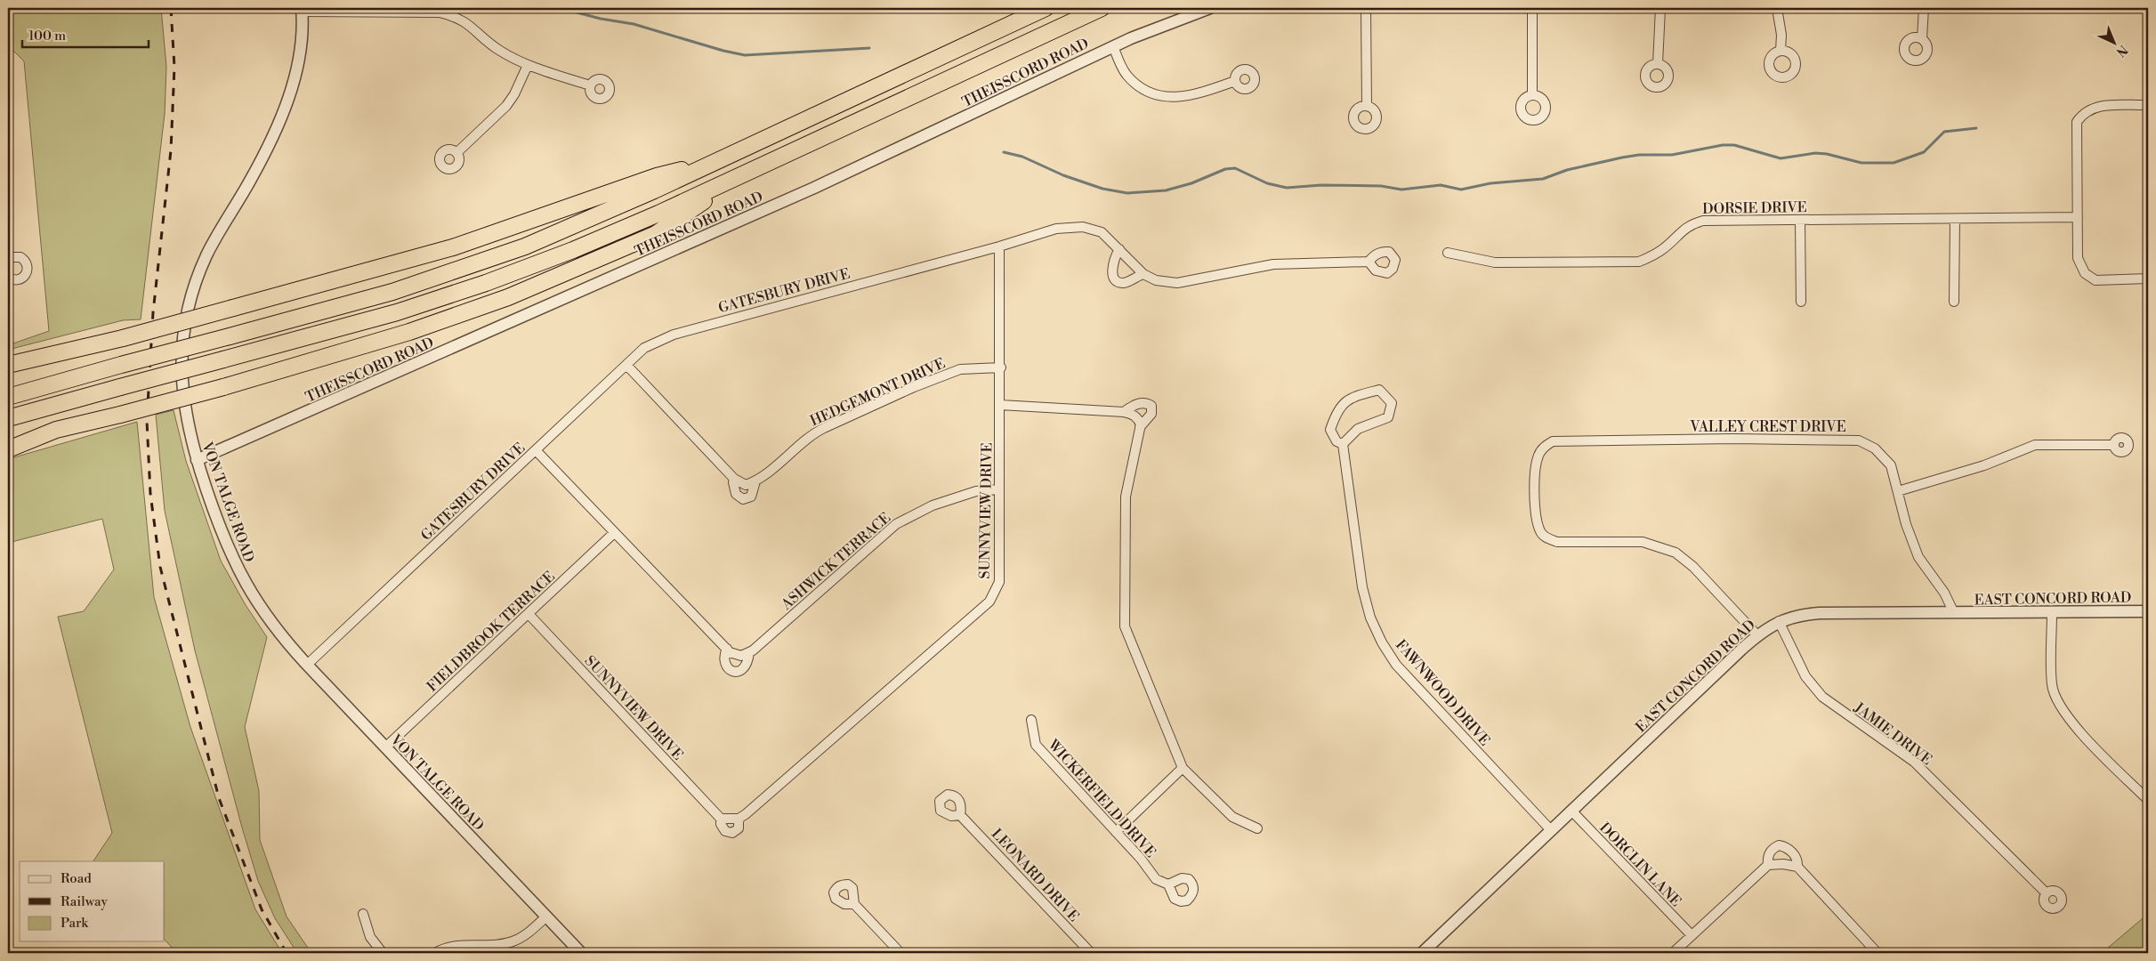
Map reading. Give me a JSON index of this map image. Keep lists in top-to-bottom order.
{
  "streets": {
    "street": [
      "THEISSCORD ROAD",
      "DORSIE DRIVE",
      "GATESBURY DRIVE",
      "HEDGEMONT DRIVE",
      "VALLEY CREST DRIVE",
      "VON TALGE ROAD",
      "SUNNYVIEW DRIVE",
      "ASHWICK TERRACE",
      "EAST CONCORD ROAD",
      "FIELDBROOK TERRACE",
      "FAWNWOOD DRIVE",
      "JAMIE DRIVE",
      "WICKERFIELD DRIVE",
      "DORCLIN LANE",
      "LEONARD DRIVE"
    ]
  },
  "crossings": [
    ["THEISSCORD ROAD", "VON TALGE ROAD"],
    ["GATESBURY DRIVE", "HEDGEMONT DRIVE"],
    ["GATESBURY DRIVE", "VON TALGE ROAD"],
    ["GATESBURY DRIVE", "SUNNYVIEW DRIVE"],
    ["HEDGEMONT DRIVE", "SUNNYVIEW DRIVE"],
    ["VALLEY CREST DRIVE", "EAST CONCORD ROAD"],
    ["VON TALGE ROAD", "FIELDBROOK TERRACE"],
    ["SUNNYVIEW DRIVE", "ASHWICK TERRACE"],
    ["SUNNYVIEW DRIVE", "FIELDBROOK TERRACE"],
    ["EAST CONCORD ROAD", "FAWNWOOD DRIVE"],
    ["EAST CONCORD ROAD", "JAMIE DRIVE"],
    ["EAST CONCORD ROAD", "DORCLIN LANE"]
  ],
  "legend": ["Road", "Railway", "Park"],
  "scale_bar": "100 m",
  "north": "bottom right"
}
